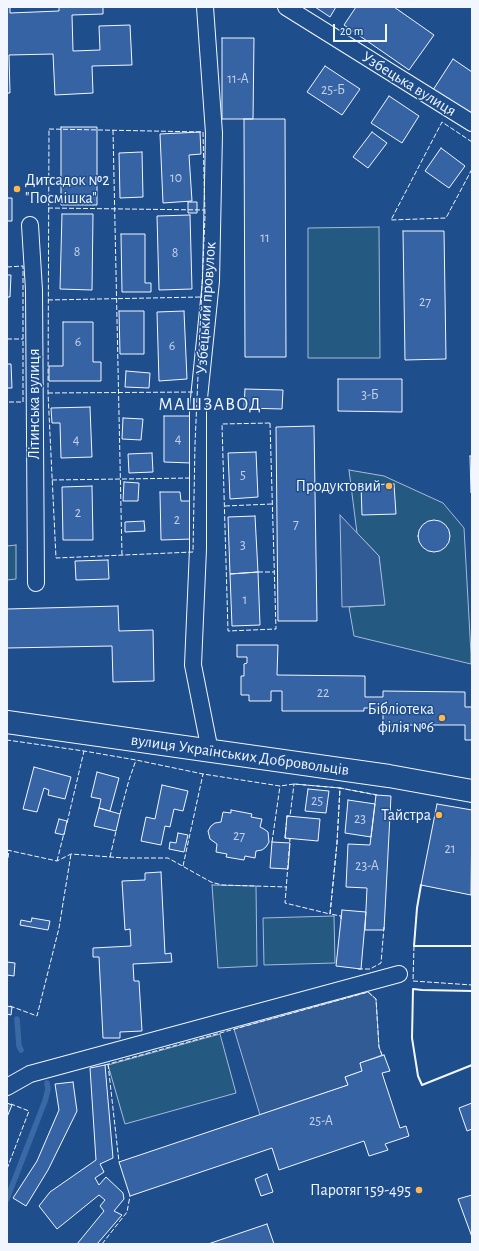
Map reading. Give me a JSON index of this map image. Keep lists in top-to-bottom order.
{
  "streets": {
    "street": [
      "Узбецька вулиця",
      "Узбецький провулок",
      "Літинська вулиця",
      "вулиця Українських Добровольців"
    ]
  },
  "crossings": [
    ["Узбецький провулок", "вулиця Українських Добровольців"]
  ],
  "districts": ["МАШЗАВОД"],
  "places": [
    "Дитсадок №2 \"Посмішка\"",
    "Продуктовий",
    "Бібліотека філія №6",
    "Тайстра",
    "Паротяг 159-495"
  ],
  "house_numbers": [
    "11-А",
    "25-Б",
    "10",
    "11",
    "8",
    "8",
    "27",
    "6",
    "6",
    "3-Б",
    "4",
    "4",
    "5",
    "2",
    "2",
    "7",
    "3",
    "1",
    "22",
    "25",
    "23",
    "27",
    "21",
    "23-А",
    "25-А"
  ],
  "scale_bar": "20 m"
}
